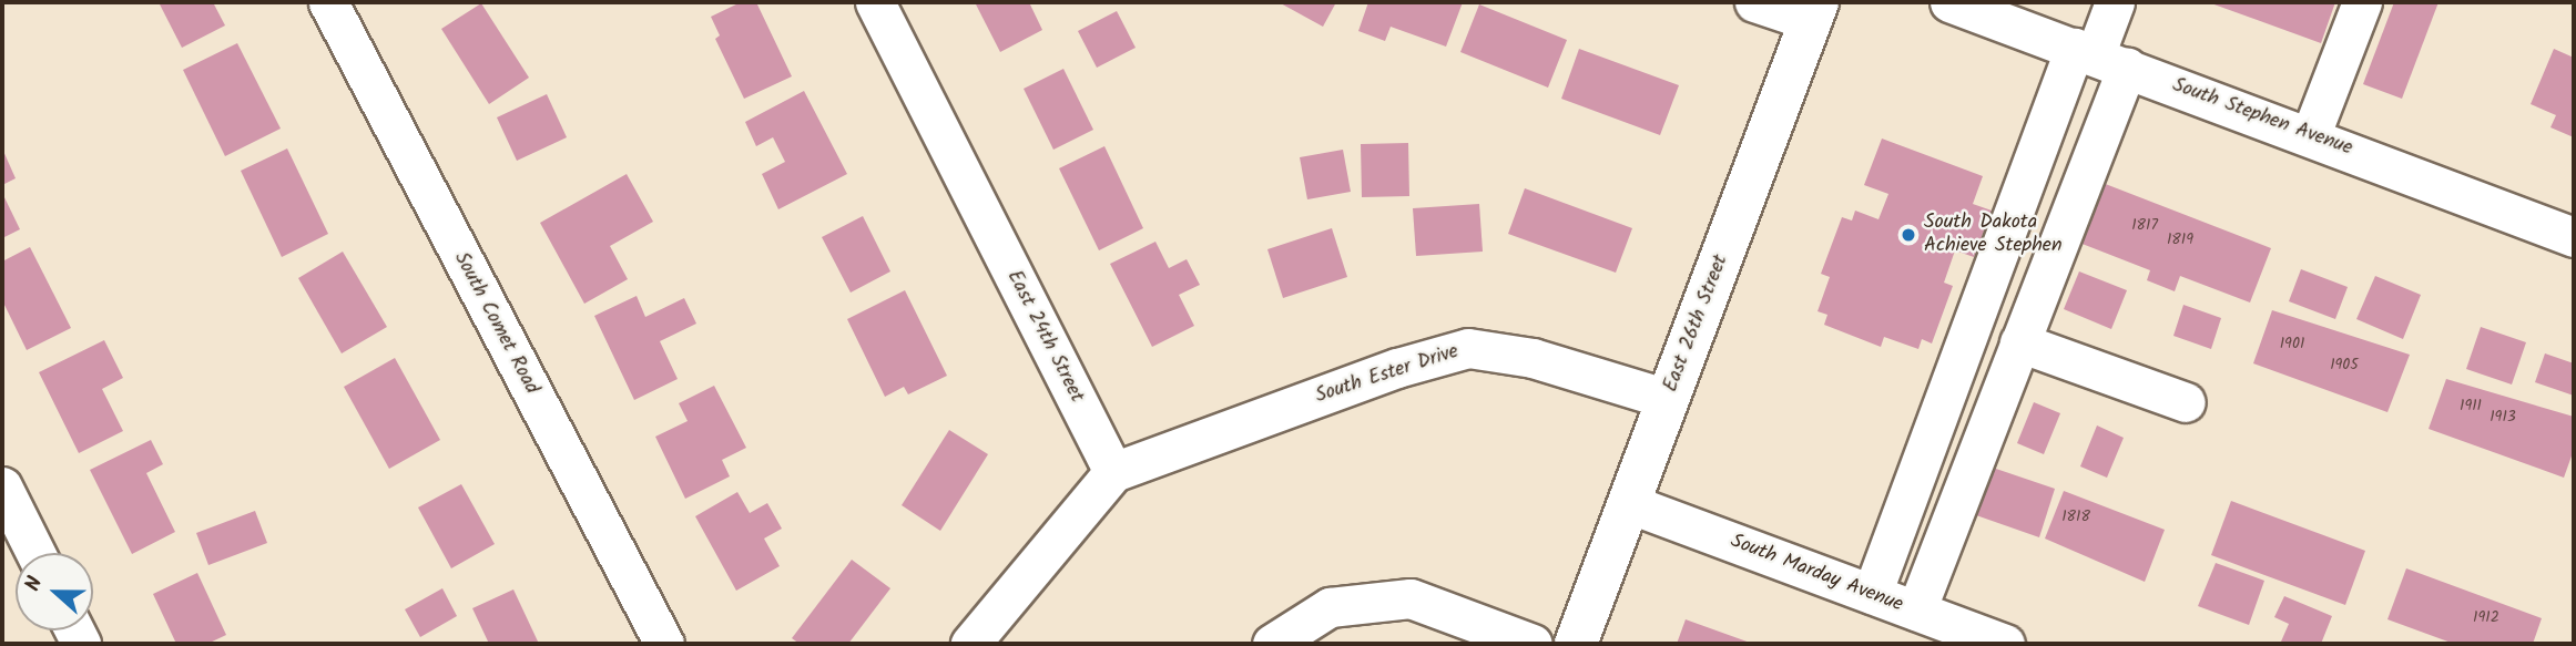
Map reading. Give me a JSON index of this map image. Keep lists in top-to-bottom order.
{
  "streets": {
    "main road": ["East 26th Street"],
    "street": [
      "South Stephen Avenue",
      "South Comet Road",
      "East 24th Street",
      "South Ester Drive",
      "South Marday Avenue"
    ]
  },
  "crossings": [
    ["East 26th Street", "South Ester Drive"],
    ["East 26th Street", "South Marday Avenue"],
    ["East 24th Street", "South Ester Drive"]
  ],
  "places": ["South Dakota Achieve Stephen"],
  "house_numbers": [
    "1817",
    "1819",
    "1901",
    "1905",
    "1911",
    "1913",
    "1818",
    "1912"
  ],
  "north": "left"
}
